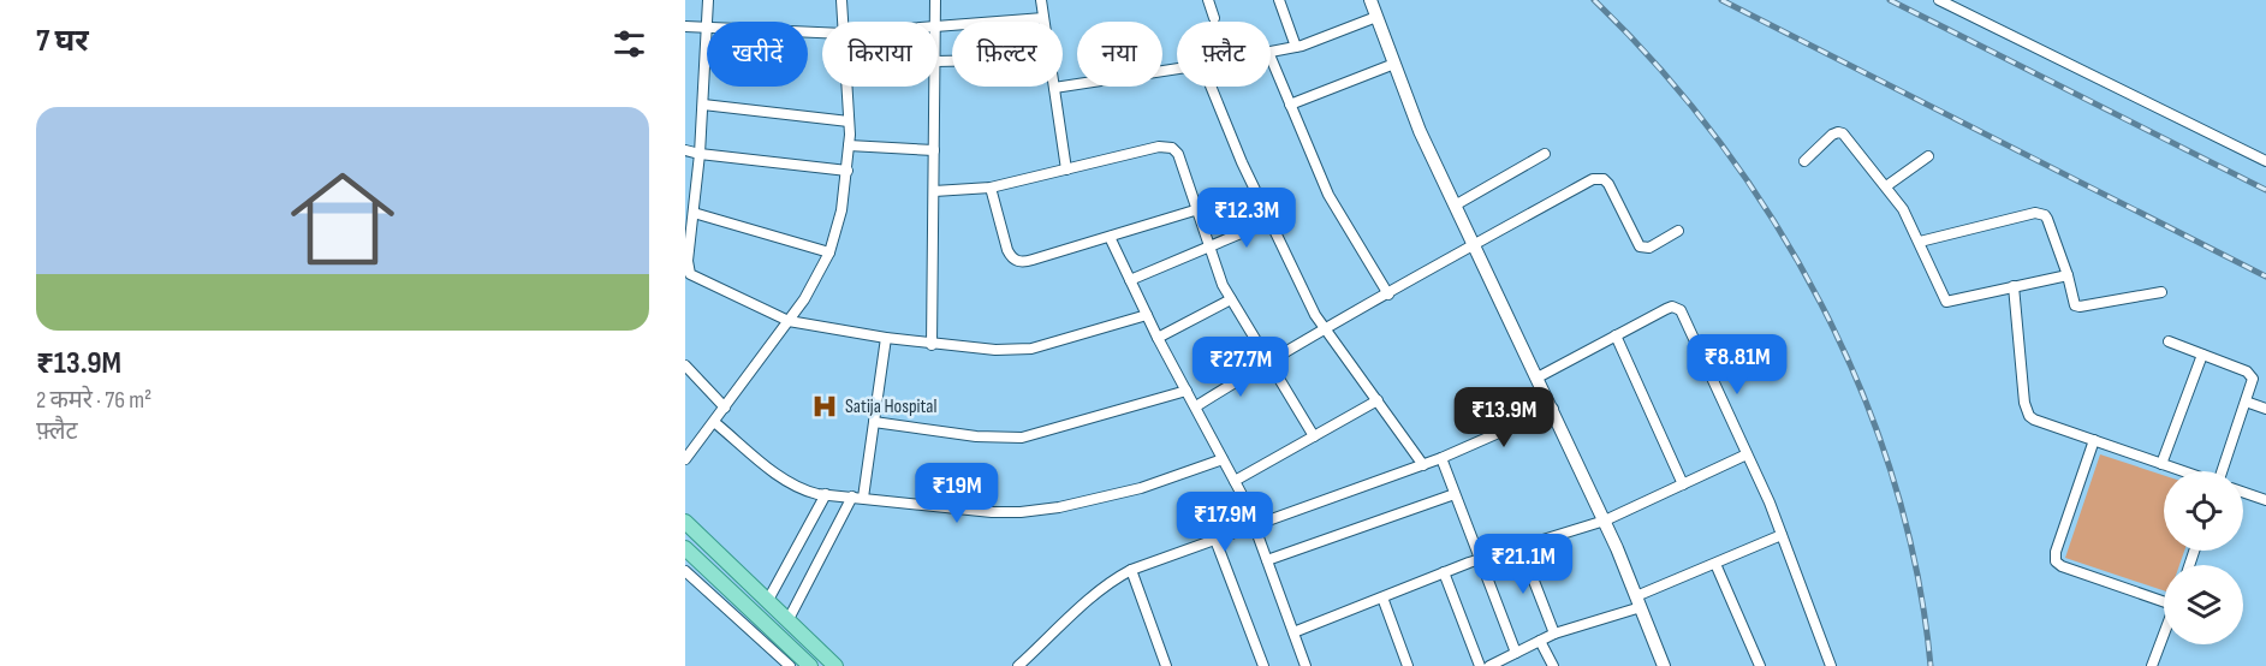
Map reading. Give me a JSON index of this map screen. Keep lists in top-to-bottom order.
{
  "places": {
    "hospital": ["Satija Hospital"]
  },
  "page": {
    "heading": "7 घर",
    "chip": [
      "खरीदें",
      "किराया",
      "फ़िल्टर",
      "नया",
      "फ़्लैट"
    ],
    "list": [
      {
        "name": "₹13.9M",
        "note": "2 कमरे · 76 m² · फ़्लैट"
      }
    ],
    "price": [
      "₹12.3M",
      "₹8.81M",
      "₹27.7M",
      "₹13.9M",
      "₹19M",
      "₹17.9M",
      "₹21.1M"
    ]
  }
}
